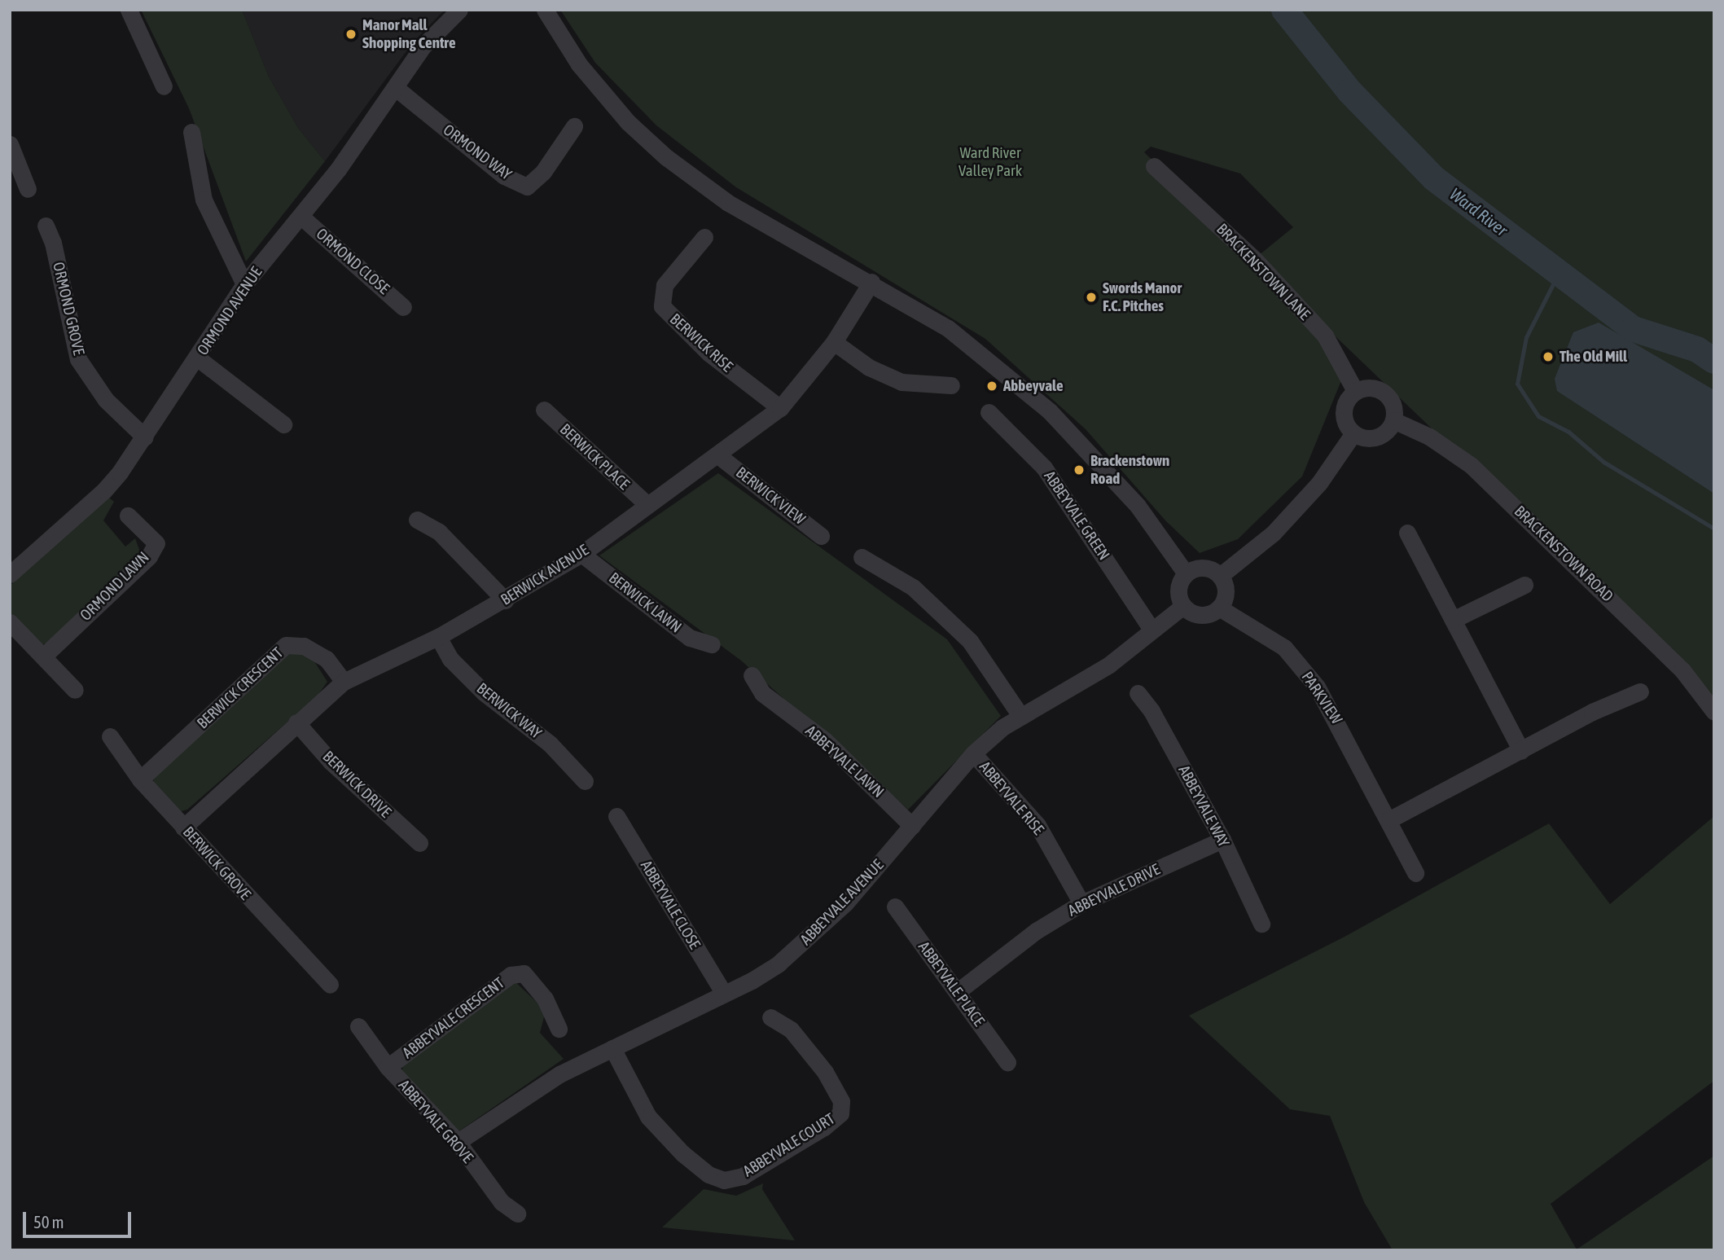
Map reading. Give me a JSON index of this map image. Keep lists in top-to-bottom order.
{
  "streets": {
    "street": [
      "ORMOND WAY",
      "ORMOND CLOSE",
      "BRACKENSTOWN LANE",
      "ORMOND GROVE",
      "ORMOND AVENUE",
      "BERWICK RISE",
      "BERWICK PLACE",
      "BERWICK VIEW",
      "ABBEYVALE GREEN",
      "BRACKENSTOWN ROAD",
      "BERWICK AVENUE",
      "ORMOND LAWN",
      "BERWICK LAWN",
      "BERWICK CRESCENT",
      "PARKVIEW",
      "BERWICK WAY",
      "ABBEYVALE LAWN",
      "BERWICK DRIVE",
      "ABBEYVALE RISE",
      "ABBEYVALE WAY",
      "BERWICK GROVE",
      "ABBEYVALE DRIVE",
      "ABBEYVALE AVENUE",
      "ABBEYVALE CLOSE",
      "ABBEYVALE PLACE",
      "ABBEYVALE CRESCENT",
      "ABBEYVALE GROVE",
      "ABBEYVALE COURT"
    ]
  },
  "crossings": [
    ["ORMOND WAY", "ORMOND AVENUE"],
    ["ORMOND CLOSE", "ORMOND AVENUE"],
    ["BRACKENSTOWN LANE", "BRACKENSTOWN ROAD"],
    ["ORMOND GROVE", "ORMOND AVENUE"],
    ["BERWICK RISE", "BERWICK AVENUE"],
    ["BERWICK PLACE", "BERWICK AVENUE"],
    ["BERWICK VIEW", "BERWICK AVENUE"],
    ["ABBEYVALE GREEN", "ABBEYVALE AVENUE"],
    ["BERWICK AVENUE", "BERWICK LAWN"],
    ["BERWICK AVENUE", "BERWICK CRESCENT"],
    ["BERWICK AVENUE", "BERWICK WAY"],
    ["BERWICK AVENUE", "BERWICK DRIVE"],
    ["BERWICK AVENUE", "BERWICK GROVE"],
    ["BERWICK CRESCENT", "BERWICK GROVE"],
    ["PARKVIEW", "ABBEYVALE AVENUE"],
    ["ABBEYVALE LAWN", "ABBEYVALE AVENUE"],
    ["ABBEYVALE RISE", "ABBEYVALE DRIVE"],
    ["ABBEYVALE RISE", "ABBEYVALE AVENUE"],
    ["ABBEYVALE WAY", "ABBEYVALE DRIVE"],
    ["ABBEYVALE DRIVE", "ABBEYVALE PLACE"],
    ["ABBEYVALE AVENUE", "ABBEYVALE CLOSE"],
    ["ABBEYVALE AVENUE", "ABBEYVALE GROVE"],
    ["ABBEYVALE AVENUE", "ABBEYVALE COURT"],
    ["ABBEYVALE CRESCENT", "ABBEYVALE GROVE"]
  ],
  "water": ["Ward River"],
  "parks": ["Ward River Valley Park"],
  "places": [
    "Manor Mall Shopping Centre",
    "Swords Manor F.C. Pitches",
    "The Old Mill",
    "Abbeyvale",
    "Brackenstown Road"
  ],
  "scale_bar": "50 m"
}
